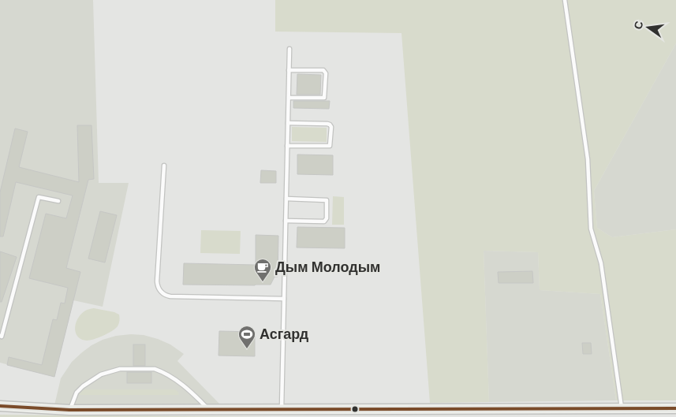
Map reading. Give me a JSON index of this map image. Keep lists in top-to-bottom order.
{
  "places": {
    "cafe": ["Дым Молодым"],
    "sports": ["Асгард"]
  },
  "north": "left"
}
